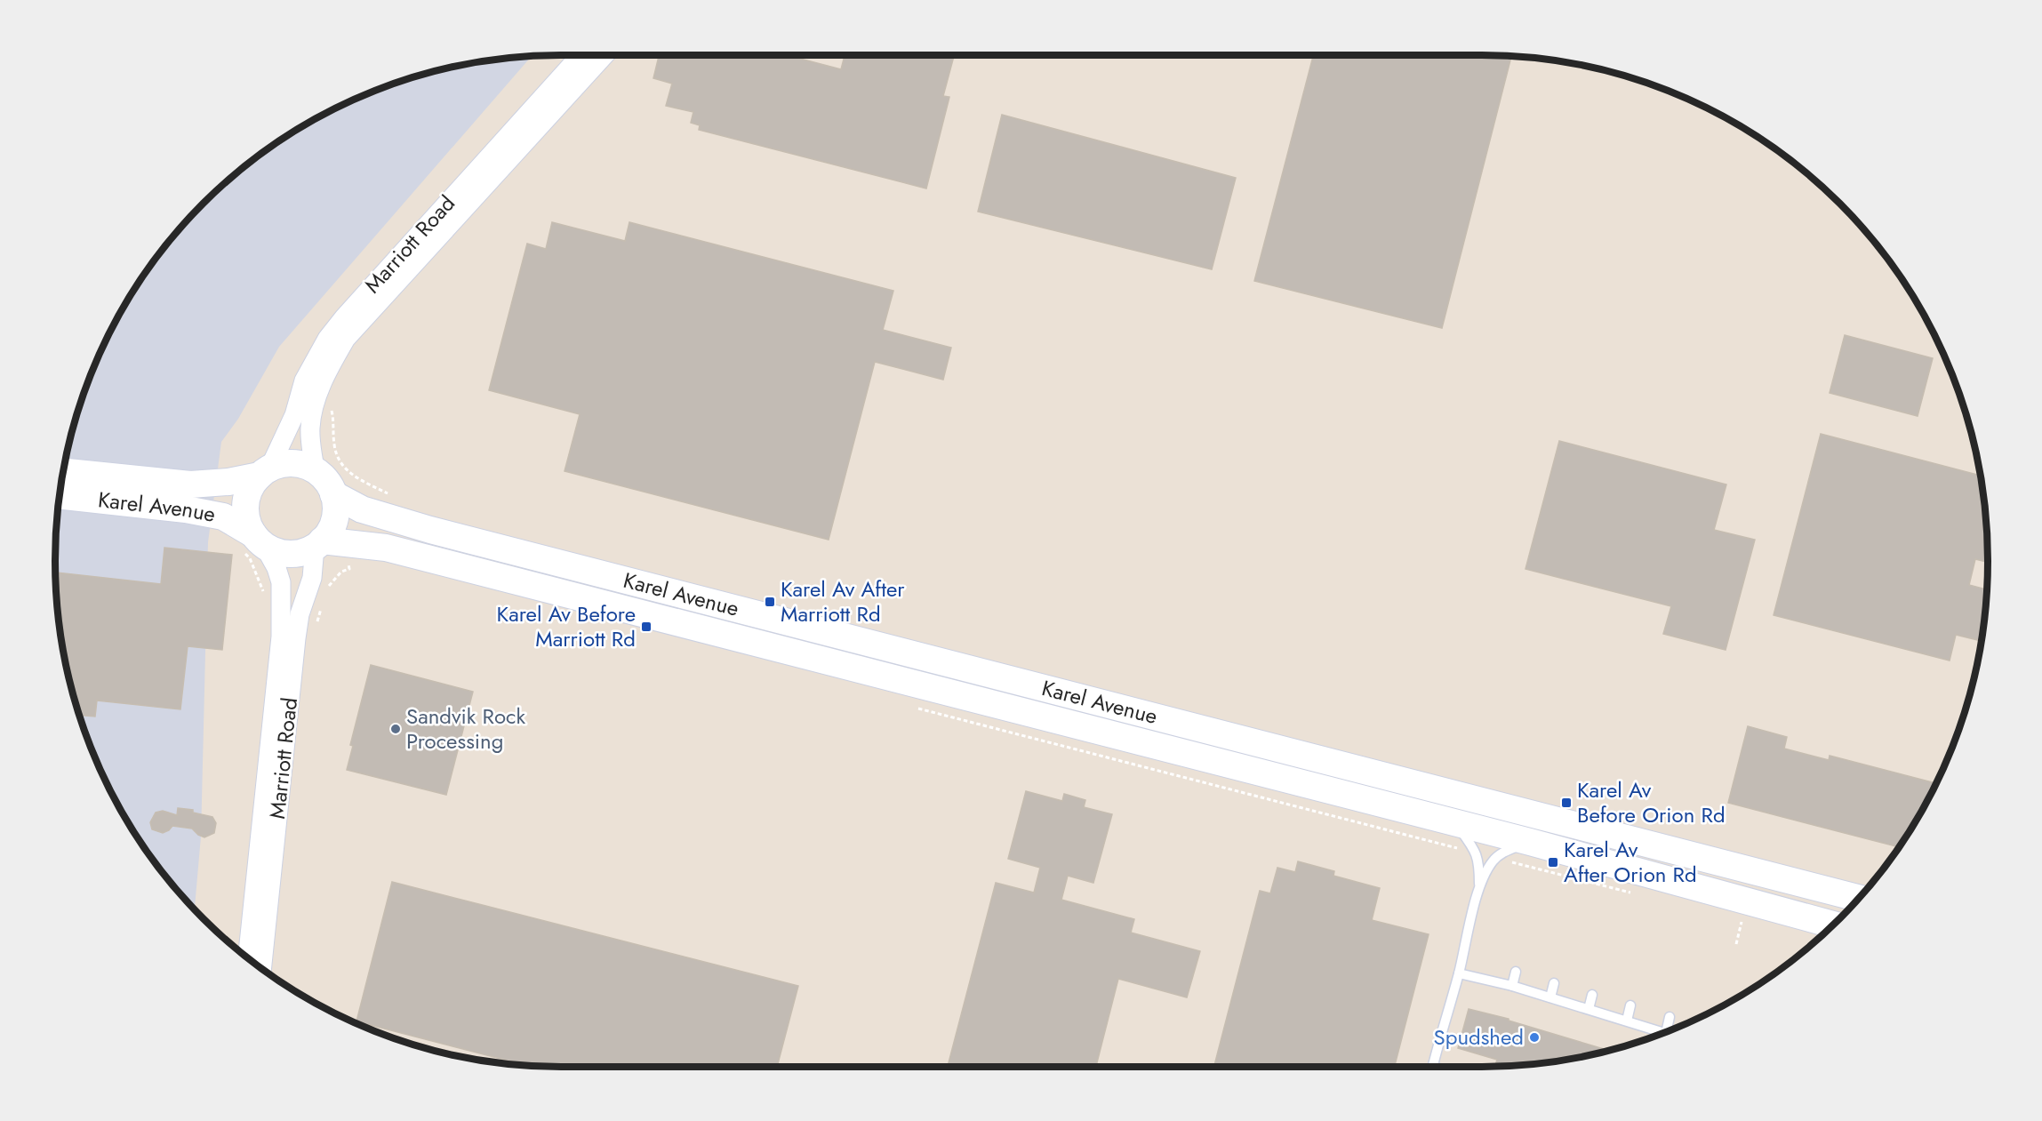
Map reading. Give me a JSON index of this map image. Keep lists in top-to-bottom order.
{
  "streets": {
    "main road": ["Karel Avenue"],
    "street": ["Marriott Road"]
  },
  "crossings": [
    ["Marriott Road", "Karel Avenue"]
  ],
  "places": {
    "transit": [
      "Karel Av After Marriott Rd",
      "Karel Av Before Marriott Rd",
      "Karel Av Before Orion Rd",
      "Karel Av After Orion Rd"
    ],
    "other": ["Sandvik Rock Processing", "Spudshed"]
  }
}
